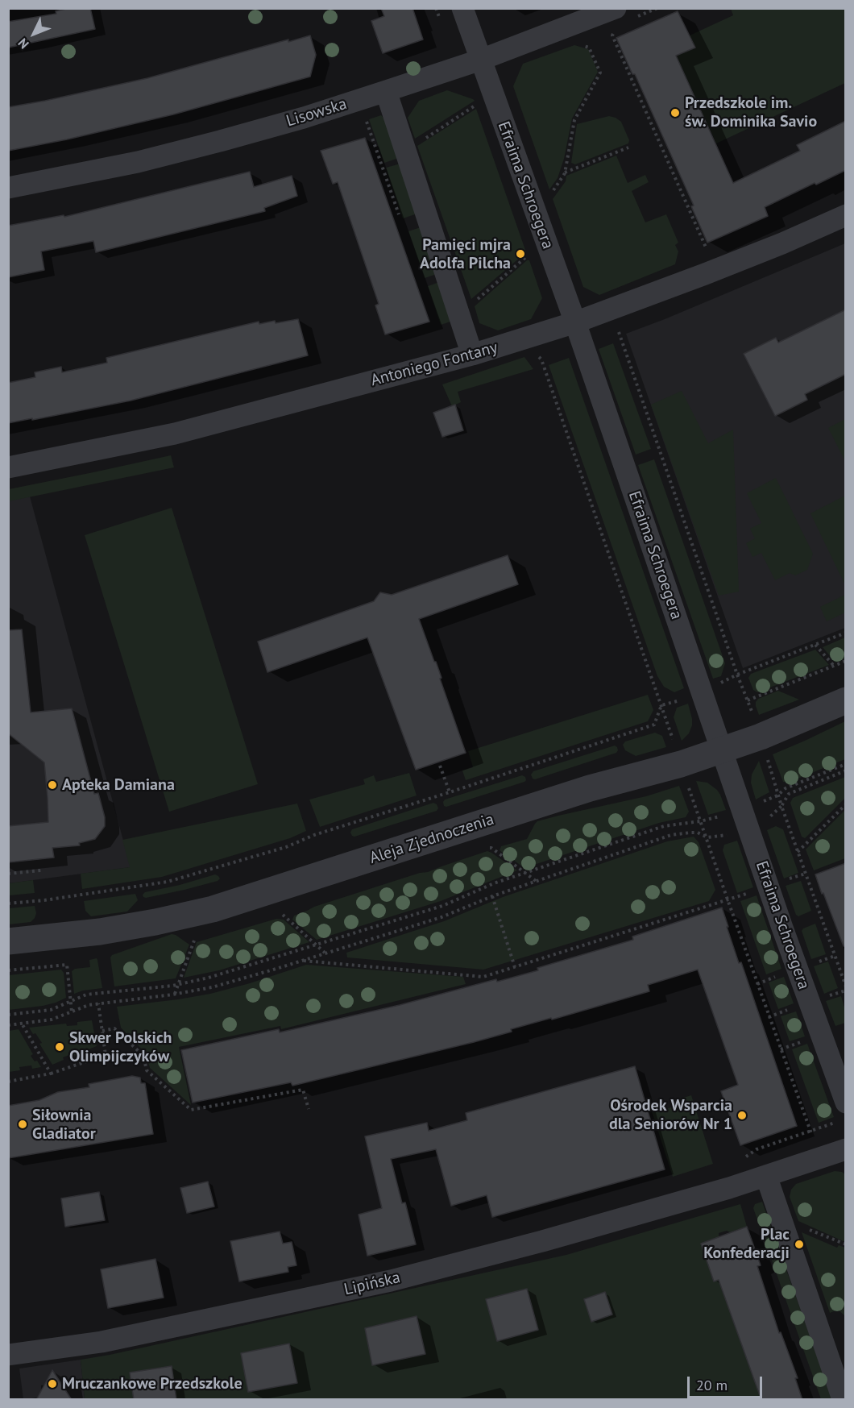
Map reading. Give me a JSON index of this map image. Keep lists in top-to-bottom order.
{
  "streets": {
    "street": [
      "Lisowska",
      "Efraima Schroegera",
      "Antoniego Fontany",
      "Aleja Zjednoczenia",
      "Lipińska"
    ]
  },
  "crossings": [
    ["Lisowska", "Efraima Schroegera"],
    ["Efraima Schroegera", "Antoniego Fontany"],
    ["Efraima Schroegera", "Aleja Zjednoczenia"]
  ],
  "places": [
    "Przedszkole im. św. Dominika Savio",
    "Pamięci mjra Adolfa Pilcha",
    "Apteka Damiana",
    "Skwer Polskich Olimpijczyków",
    "Ośrodek Wsparcia dla Seniorów Nr 1",
    "Siłownia Gladiator",
    "Plac Konfederacji",
    "Mruczankowe Przedszkole"
  ],
  "scale_bar": "20 m",
  "north": "bottom left"
}
